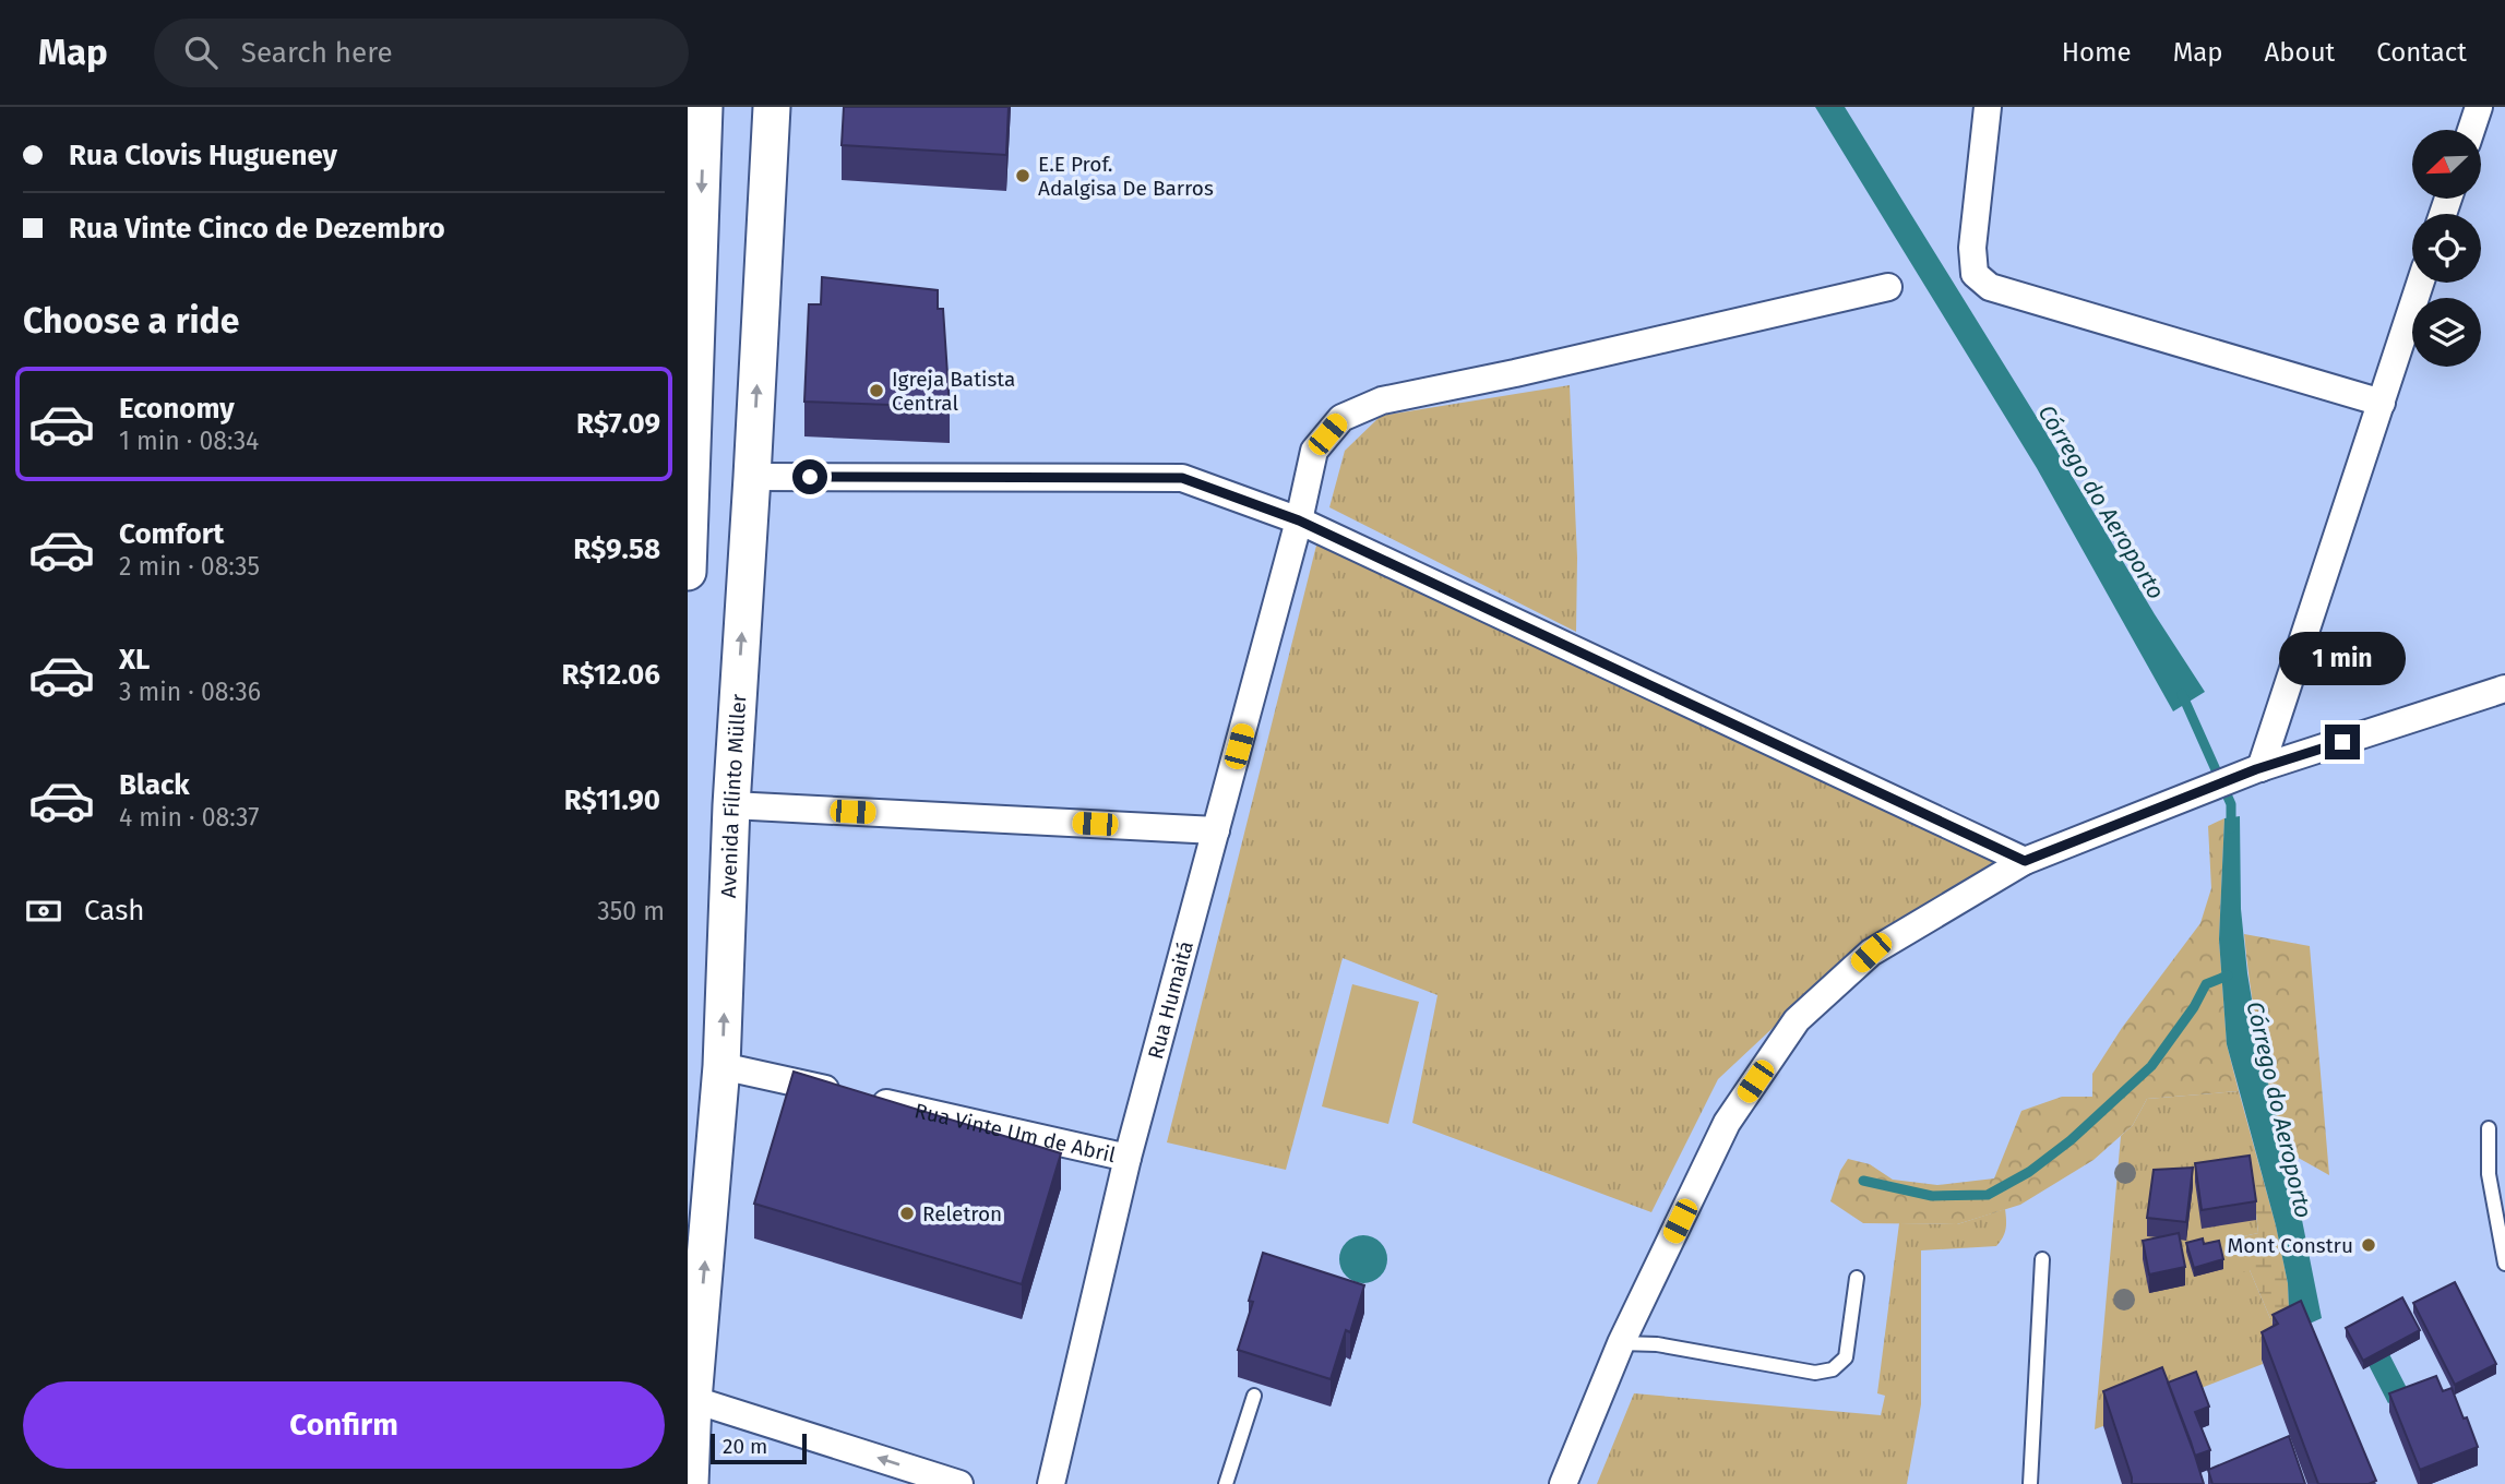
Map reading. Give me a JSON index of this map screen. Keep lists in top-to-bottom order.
{
  "streets": {
    "main road": ["Avenida Filinto Müller"],
    "street": ["Rua Humaitá", "Rua Vinte Um de Abril"]
  },
  "crossings": [
    ["Avenida Filinto Müller", "Rua Vinte Um de Abril"],
    ["Rua Humaitá", "Rua Vinte Um de Abril"]
  ],
  "water": ["Córrego do Aeroporto"],
  "places": [
    "E.E Prof. Adalgisa De Barros",
    "Igreja Batista Central",
    "Reletron",
    "Mont Constru"
  ],
  "scale_bar": "20 m",
  "north": "bottom left",
  "page": {
    "header": "Map",
    "search": "Search here",
    "nav": [
      "Home",
      "Map",
      "About",
      "Contact"
    ],
    "banner": ["Rua Clovis Hugueney", "Rua Vinte Cinco de Dezembro"],
    "heading": "Choose a ride",
    "list": [
      {
        "name": "Economy",
        "note": "1 min · 08:34",
        "value": "R$7.09"
      },
      {
        "name": "Comfort",
        "note": "2 min · 08:35",
        "value": "R$9.58"
      },
      {
        "name": "XL",
        "note": "3 min · 08:36",
        "value": "R$12.06"
      },
      {
        "name": "Black",
        "note": "4 min · 08:37",
        "value": "R$11.90"
      }
    ],
    "bubble": "1 min",
    "pay": ["Cash", "350 m"],
    "buttons": "Confirm",
    "scale": "20 m"
  }
}
